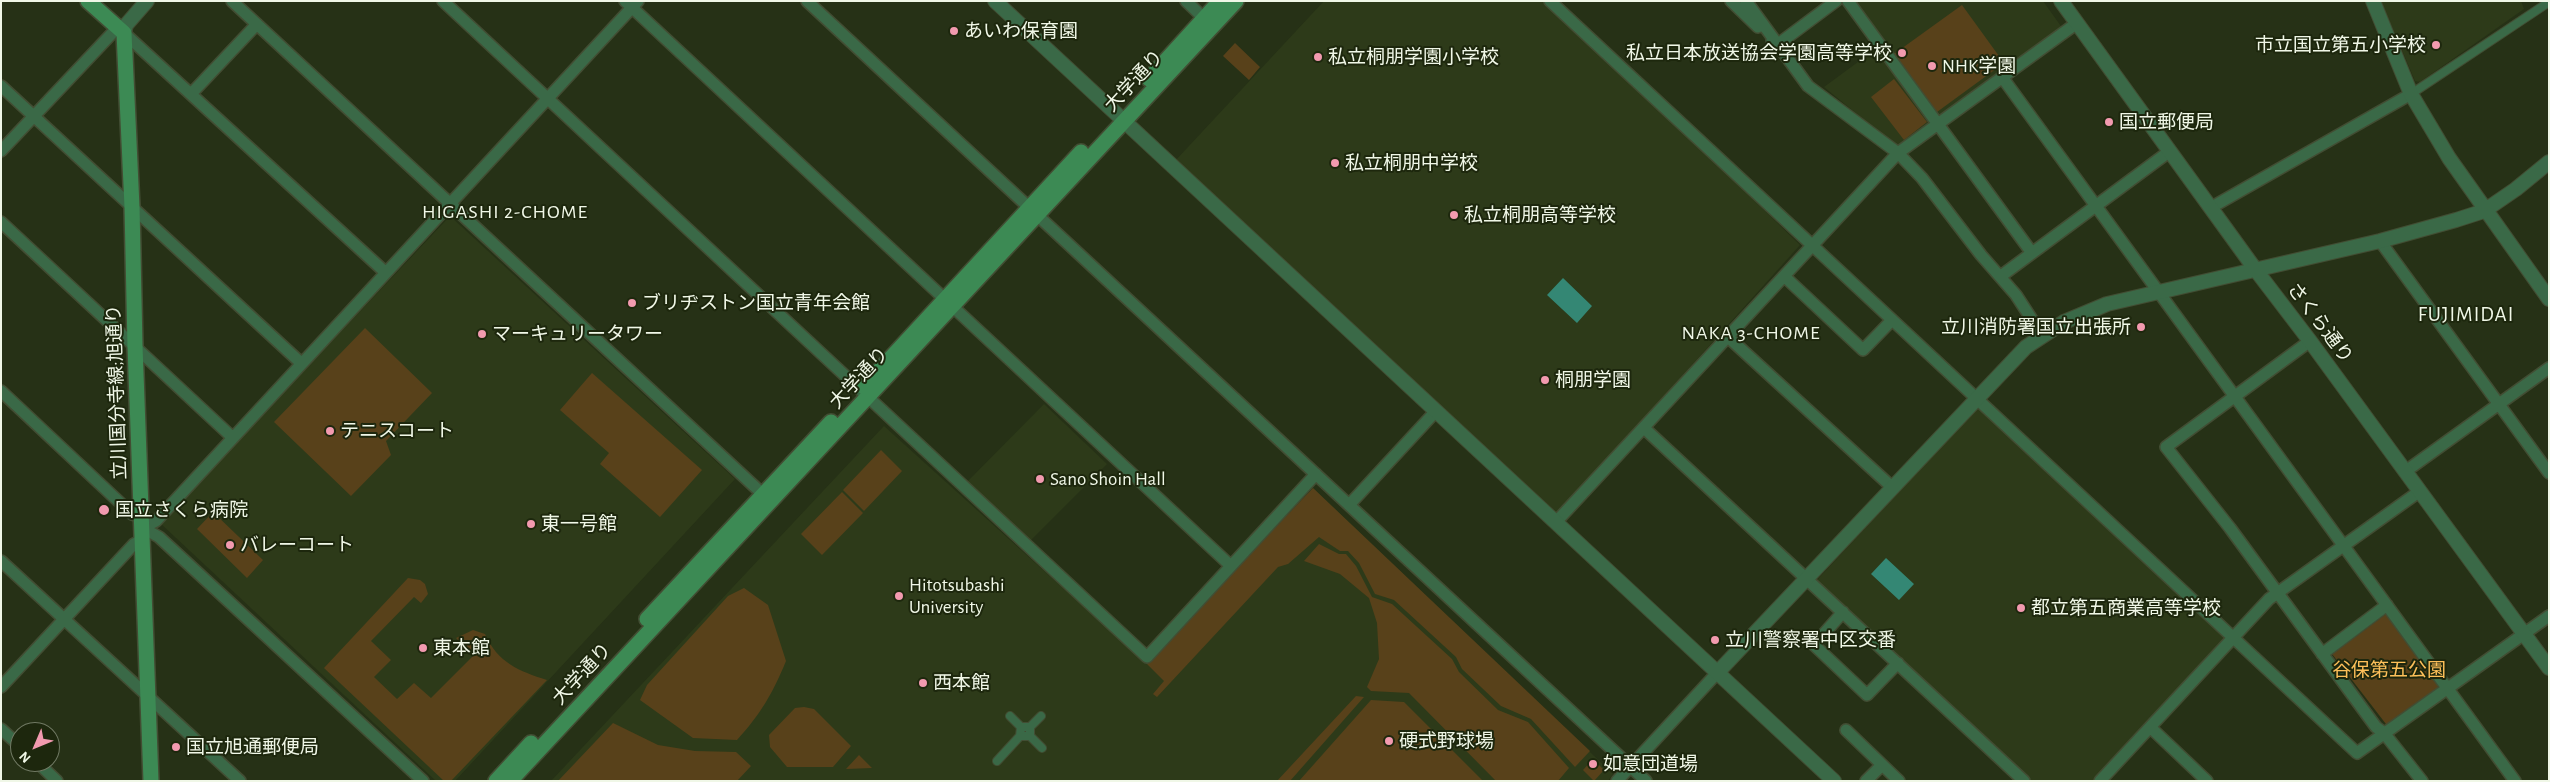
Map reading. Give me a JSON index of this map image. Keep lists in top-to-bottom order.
{
  "streets": {
    "main road": ["大学通り", "立川国分寺線;旭通り"],
    "street": ["さくら通り"]
  },
  "districts": ["HIGASHI 2-CHOME", "FUJIMIDAI", "NAKA 3-CHOME"],
  "parks": ["谷保第五公園"],
  "places": [
    "あいわ保育園",
    "市立国立第五小学校",
    "私立日本放送協会学園高等学校",
    "私立桐朋学園小学校",
    "NHK学園",
    "国立郵便局",
    "私立桐朋中学校",
    "私立桐朋高等学校",
    "ブリヂストン国立青年会館",
    "立川消防署国立出張所",
    "マーキュリータワー",
    "桐朋学園",
    "テニスコート",
    "Sano Shoin Hall",
    "国立さくら病院",
    "東一号館",
    "バレーコート",
    "Hitotsubashi University",
    "都立第五商業高等学校",
    "立川警察署中区交番",
    "東本館",
    "西本館",
    "硬式野球場",
    "国立旭通郵便局",
    "如意団道場"
  ],
  "north": "bottom left"
}
